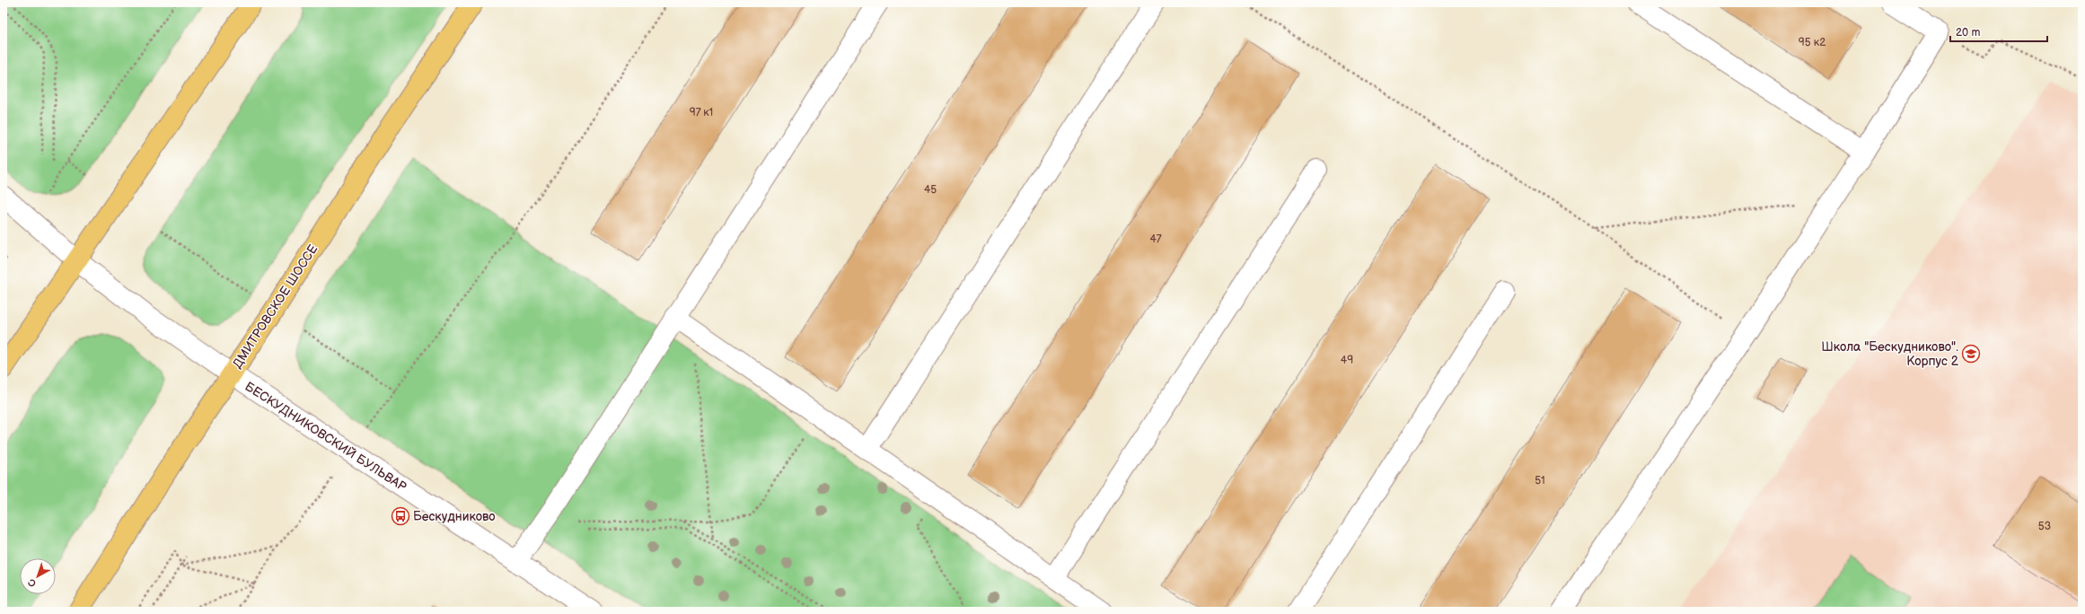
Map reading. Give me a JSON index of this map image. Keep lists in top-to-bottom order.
{
  "streets": {
    "main road": ["ДМИТРОВСКОЕ ШОССЕ"],
    "street": ["БЕСКУДНИКОВСКИЙ БУЛЬВАР"]
  },
  "crossings": [
    ["ДМИТРОВСКОЕ ШОССЕ", "БЕСКУДНИКОВСКИЙ БУЛЬВАР"]
  ],
  "places": {
    "school or university": ["Школа \"Бескудниково\". Корпус 2"],
    "bus stop": ["Бескудниково"]
  },
  "house_numbers": [
    "95 к2",
    "97 к1",
    "45",
    "47",
    "49",
    "51",
    "53"
  ],
  "scale_bar": "20 m",
  "north": "bottom left"
}
